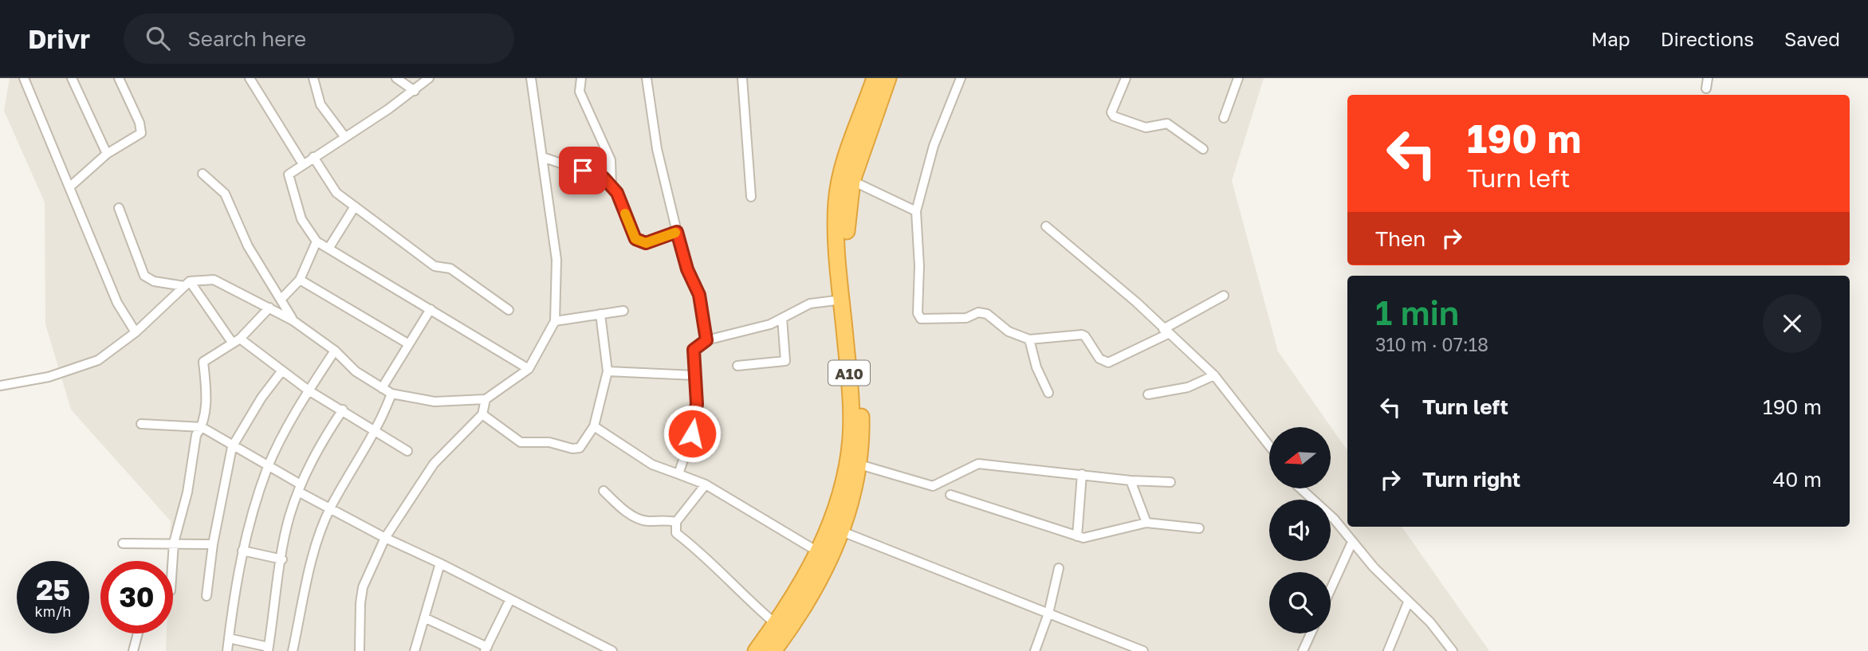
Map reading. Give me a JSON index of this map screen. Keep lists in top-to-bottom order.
{
  "streets": {
    "highway": ["A10"]
  },
  "north": "left",
  "page": {
    "header": "Drivr",
    "search": "Search here",
    "nav": ["Map", "Directions", "Saved"],
    "turn": ["190 m", "Turn left"],
    "then": "Then",
    "heading": ["1 min", "310 m · 07:18"],
    "list": [
      {
        "name": "Turn left",
        "value": "190 m"
      },
      {
        "name": "Turn right",
        "value": "40 m"
      }
    ],
    "speed": "25 km/h",
    "limit": "30"
  }
}
